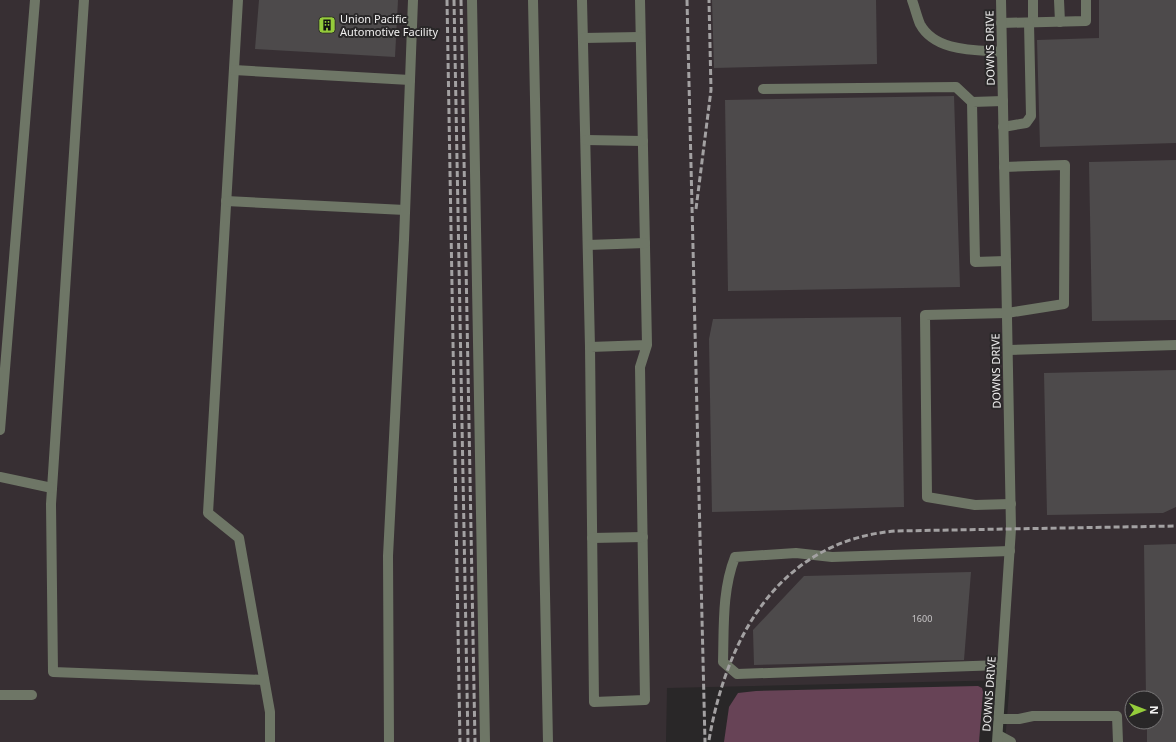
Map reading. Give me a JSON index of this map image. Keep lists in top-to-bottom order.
{
  "streets": {
    "street": ["DOWNS DRIVE"]
  },
  "places": {
    "building": ["Union Pacific Automotive Facility"]
  },
  "house_numbers": ["1600"],
  "north": "right"
}
